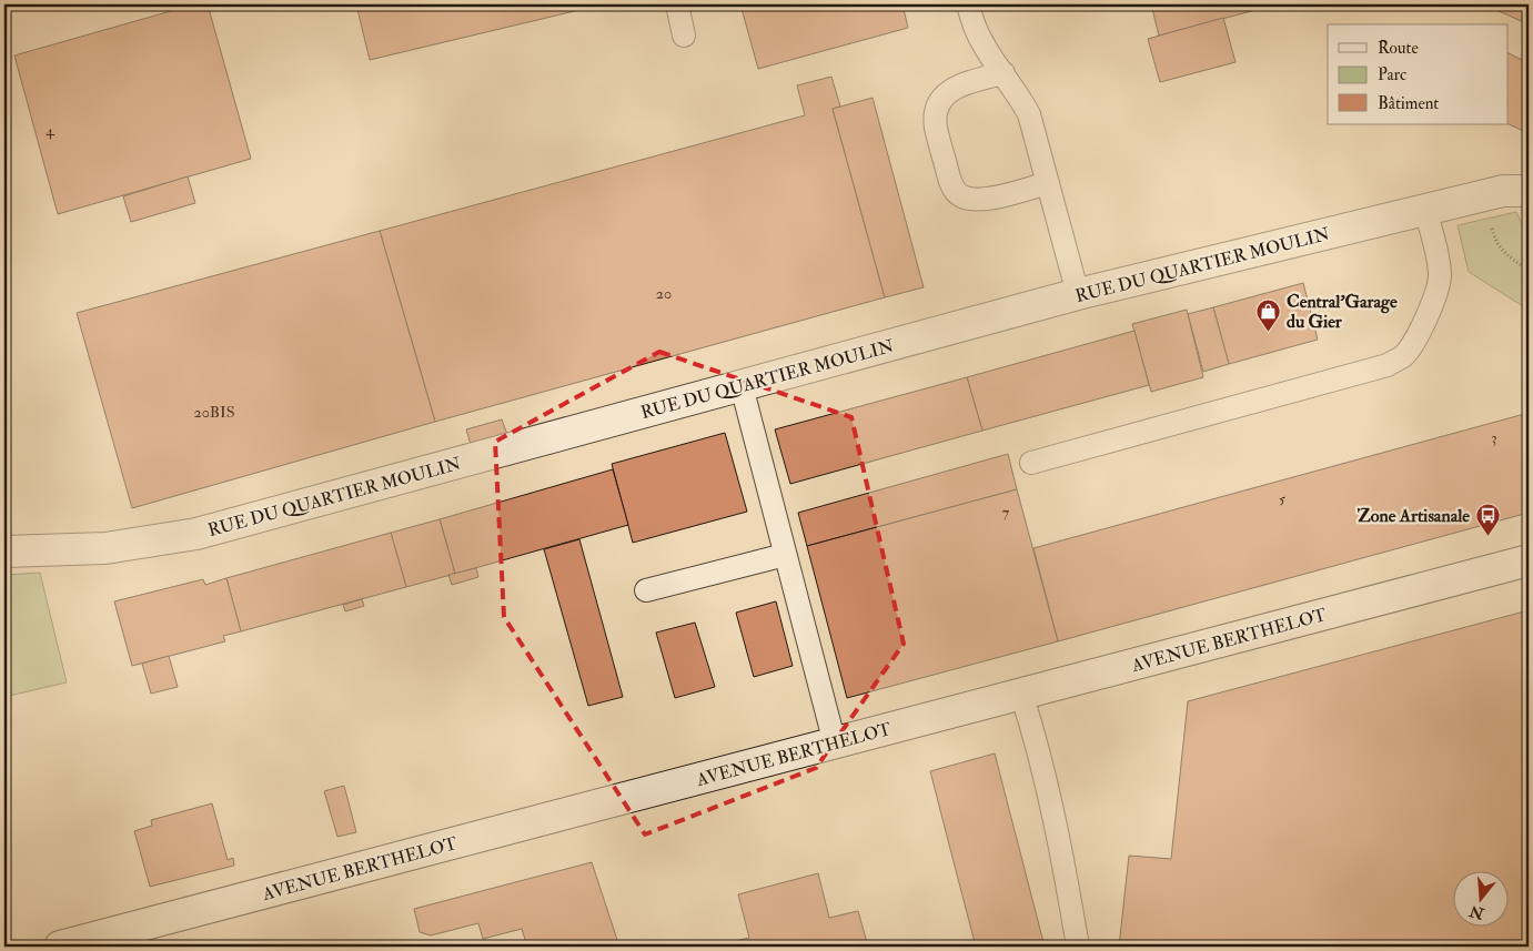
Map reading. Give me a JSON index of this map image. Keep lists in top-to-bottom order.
{
  "streets": {
    "street": ["RUE DU QUARTIER MOULIN", "AVENUE BERTHELOT"]
  },
  "places": {
    "shop": ["Central'Garage du Gier"],
    "bus stop": ["Zone Artisanale"]
  },
  "house_numbers": [
    "4",
    "20",
    "20BIS",
    "3",
    "5",
    "7"
  ],
  "legend": ["Route", "Parc", "Bâtiment"],
  "north": "bottom"
}
